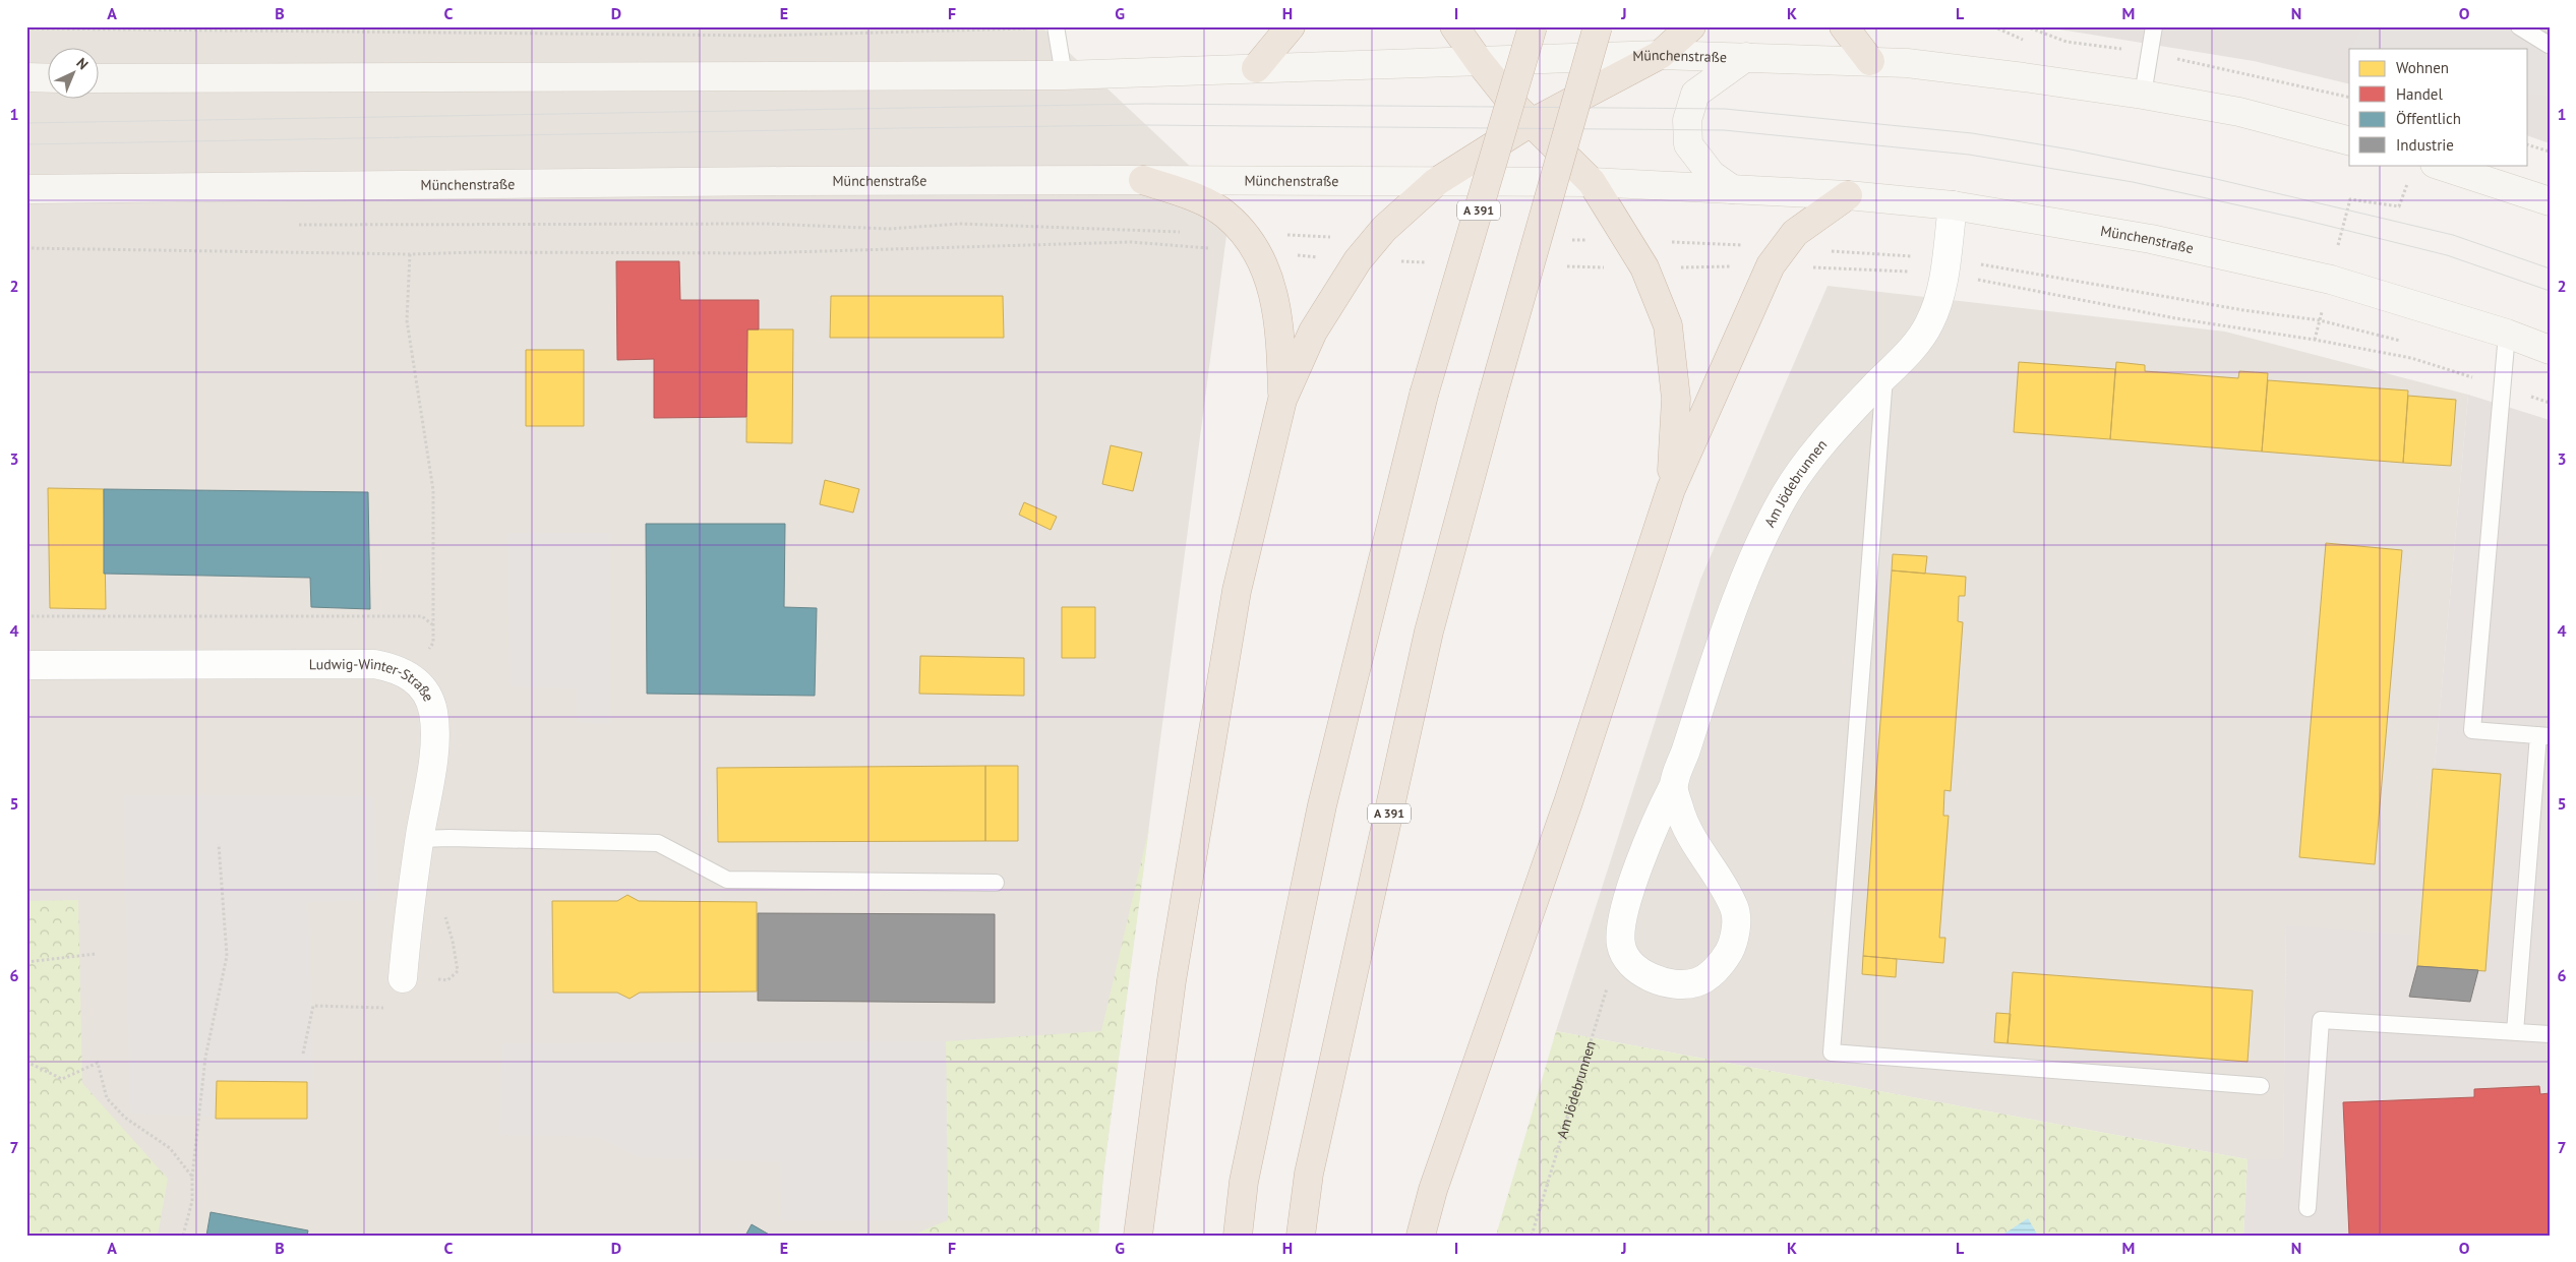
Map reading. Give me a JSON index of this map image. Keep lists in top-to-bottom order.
{
  "streets": {
    "highway": ["A 391"],
    "main road": ["Münchenstraße"],
    "street": ["Am Jödebrunnen", "Ludwig-Winter-Straße"]
  },
  "crossings": [
    ["Münchenstraße", "Am Jödebrunnen"]
  ],
  "legend": [
    "Wohnen",
    "Handel",
    "Öffentlich",
    "Industrie"
  ],
  "north": "top right",
  "grid": {
    "columns": [
      "A",
      "B",
      "C",
      "D",
      "E",
      "F",
      "G",
      "H",
      "I",
      "J",
      "K",
      "L",
      "M",
      "N",
      "O"
    ],
    "rows": [
      "1",
      "2",
      "3",
      "4",
      "5",
      "6",
      "7"
    ]
  }
}
